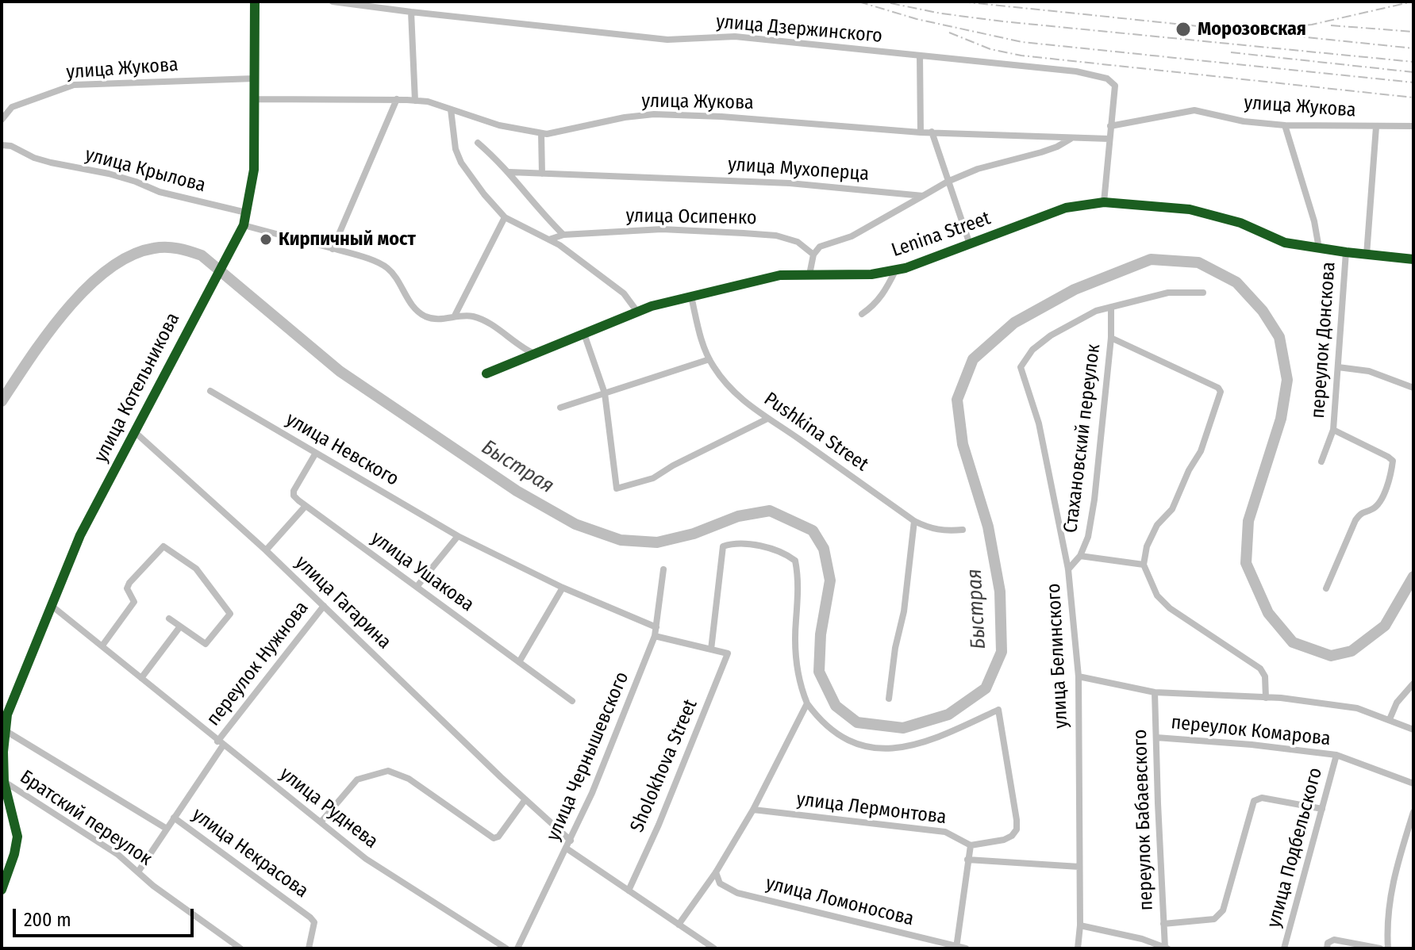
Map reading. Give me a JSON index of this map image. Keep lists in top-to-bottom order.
{
  "streets": {
    "street": [
      "улица Дзержинского",
      "улица Жукова",
      "улица Мухоперца",
      "улица Крылова",
      "улица Осипенко",
      "Lenina Street",
      "переулок Донскова",
      "улица Котельникова",
      "Pushkina Street",
      "Стахановский переулок",
      "улица Невского",
      "улица Ушакова",
      "улица Гагарина",
      "улица Белинского",
      "переулок Нужнова",
      "переулок Комарова",
      "улица Чернышевского",
      "Sholokhova Street",
      "улица Руднева",
      "улица Лермонтова",
      "Братский переулок",
      "переулок Бабаевского",
      "улица Подбельского",
      "улица Некрасова",
      "улица Ломоносова"
    ]
  },
  "crossings": [
    ["улица Дзержинского", "улица Жукова"],
    ["улица Жукова", "переулок Донскова"],
    ["улица Жукова", "улица Котельникова"],
    ["улица Крылова", "улица Котельникова"],
    ["Lenina Street", "переулок Донскова"],
    ["Lenina Street", "Pushkina Street"],
    ["улица Котельникова", "улица Гагарина"],
    ["улица Котельникова", "улица Руднева"],
    ["улица Котельникова", "Братский переулок"],
    ["улица Котельникова", "улица Некрасова"],
    ["Стахановский переулок", "улица Белинского"],
    ["улица Невского", "улица Чернышевского"],
    ["улица Гагарина", "переулок Нужнова"],
    ["улица Гагарина", "улица Чернышевского"],
    ["переулок Нужнова", "улица Руднева"],
    ["переулок Нужнова", "Братский переулок"],
    ["переулок Нужнова", "улица Некрасова"],
    ["переулок Комарова", "переулок Бабаевского"],
    ["переулок Комарова", "улица Подбельского"]
  ],
  "water": ["Быстрая"],
  "places": ["Морозовская", "Кирпичный мост"],
  "scale_bar": "200 m"
}
